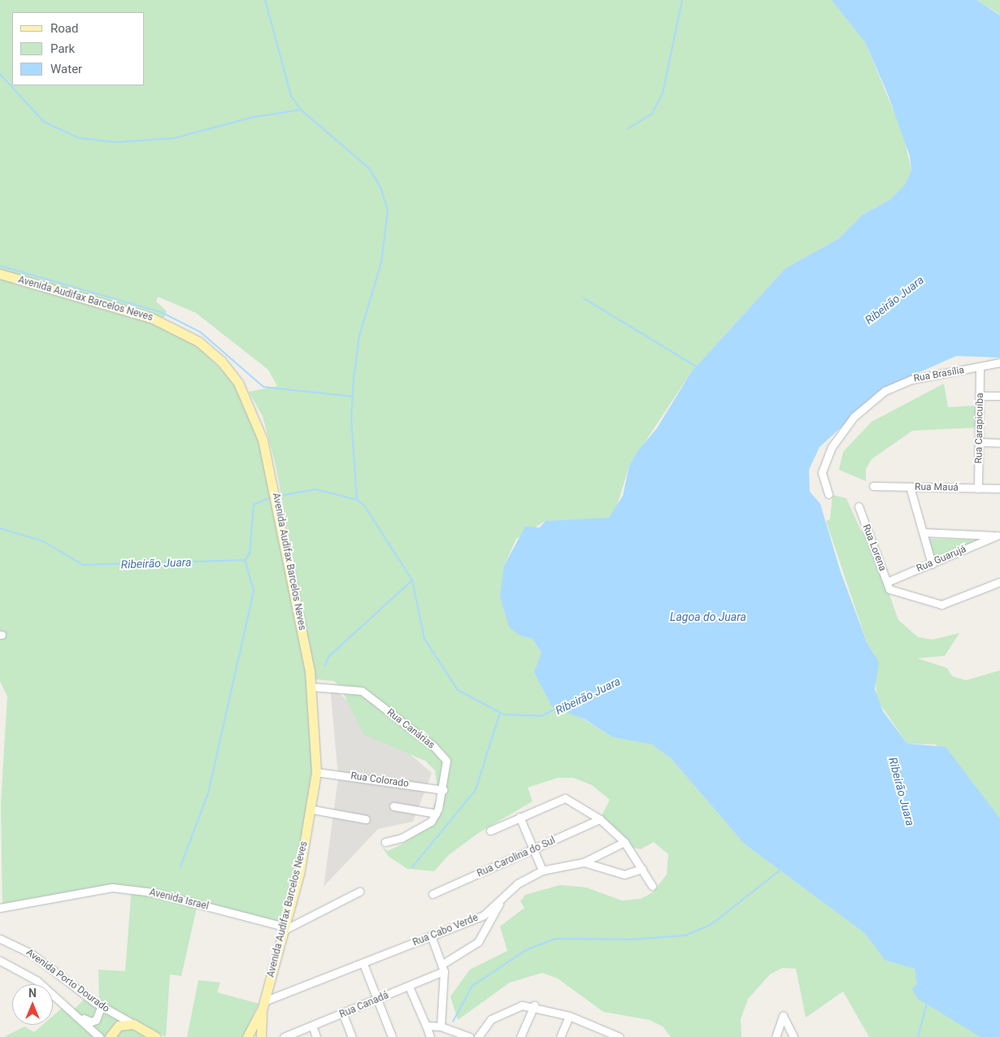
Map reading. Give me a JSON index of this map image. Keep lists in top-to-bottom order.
{
  "streets": {
    "main road": ["Avenida Audifax Barcelos Neves", "Avenida Porto Dourado"],
    "street": [
      "Rua Brasília",
      "Rua Carapicuíba",
      "Rua Mauá",
      "Rua Lorena",
      "Rua Guarujá",
      "Rua Canárias",
      "Rua Colorado",
      "Rua Carolina do Sul",
      "Avenida Israel",
      "Rua Cabo Verde",
      "Rua Canadá"
    ]
  },
  "crossings": [
    ["Avenida Audifax Barcelos Neves", "Rua Canárias"],
    ["Avenida Audifax Barcelos Neves", "Rua Colorado"],
    ["Avenida Audifax Barcelos Neves", "Avenida Israel"],
    ["Avenida Audifax Barcelos Neves", "Rua Cabo Verde"],
    ["Rua Brasília", "Rua Carapicuíba"],
    ["Rua Carapicuíba", "Rua Mauá"],
    ["Rua Lorena", "Rua Guarujá"],
    ["Rua Canárias", "Rua Colorado"],
    ["Rua Cabo Verde", "Rua Canadá"]
  ],
  "water": ["Ribeirão Juara", "Lagoa do Juara"],
  "legend": ["Road", "Park", "Water"],
  "north": "top"
}
